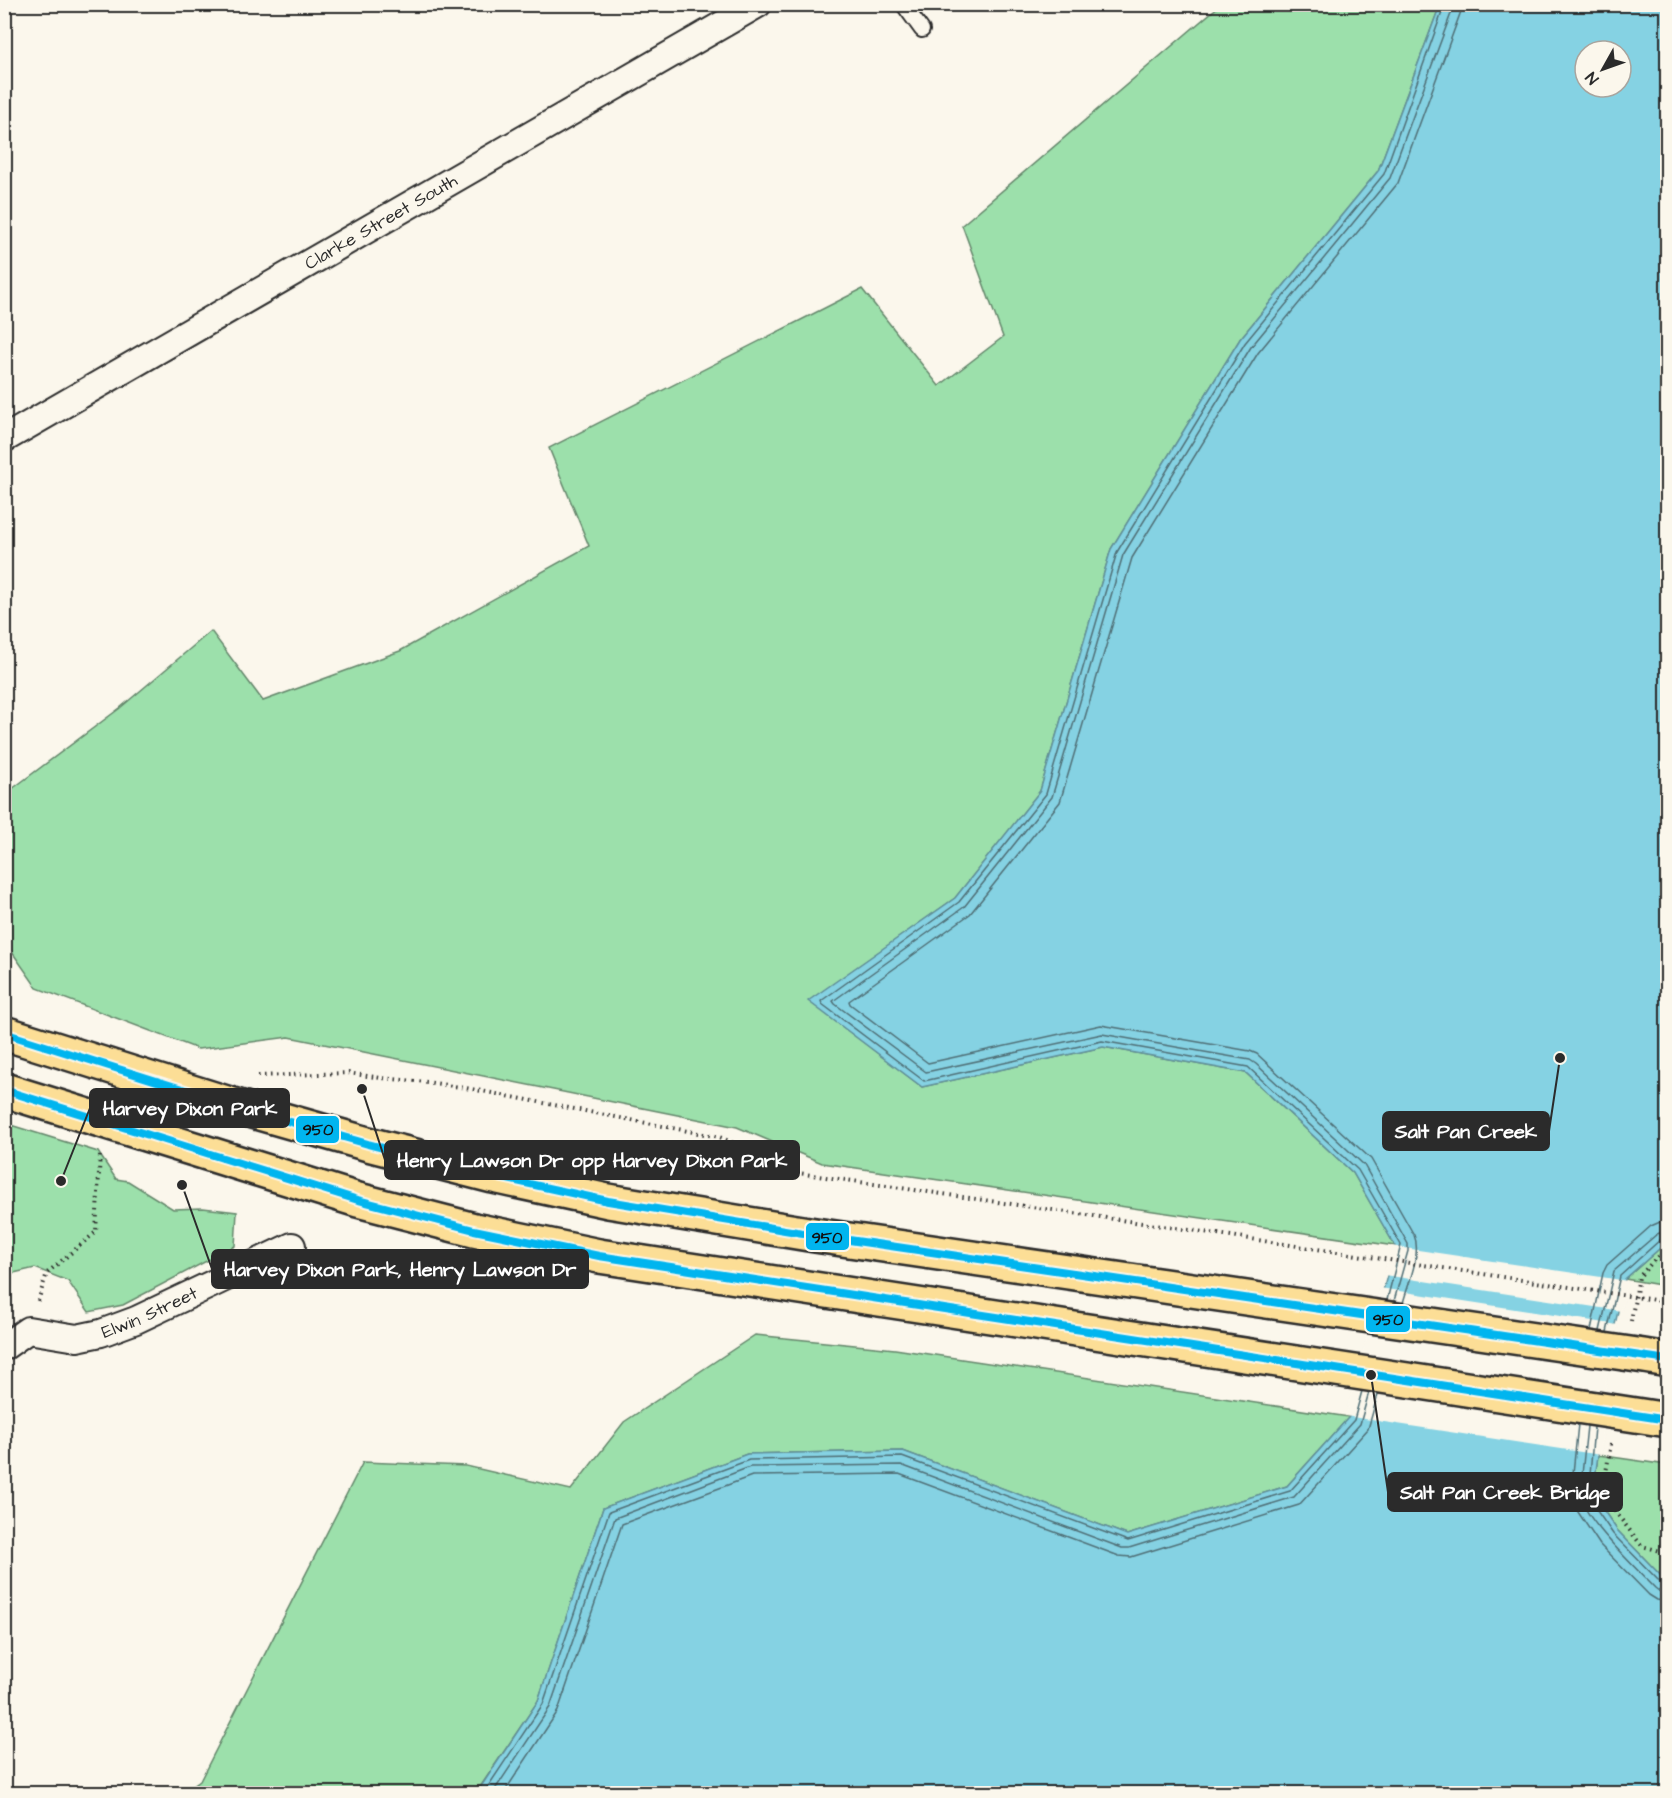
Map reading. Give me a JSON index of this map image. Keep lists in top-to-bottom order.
{
  "streets": {
    "street": ["Clarke Street South", "Elwin Street"]
  },
  "places": [
    "Salt Pan Creek",
    "Henry Lawson Dr opp Harvey Dixon Park",
    "Harvey Dixon Park",
    "Harvey Dixon Park, Henry Lawson Dr",
    "Salt Pan Creek Bridge"
  ],
  "lines": ["transit line 950"],
  "north": "bottom left"
}
